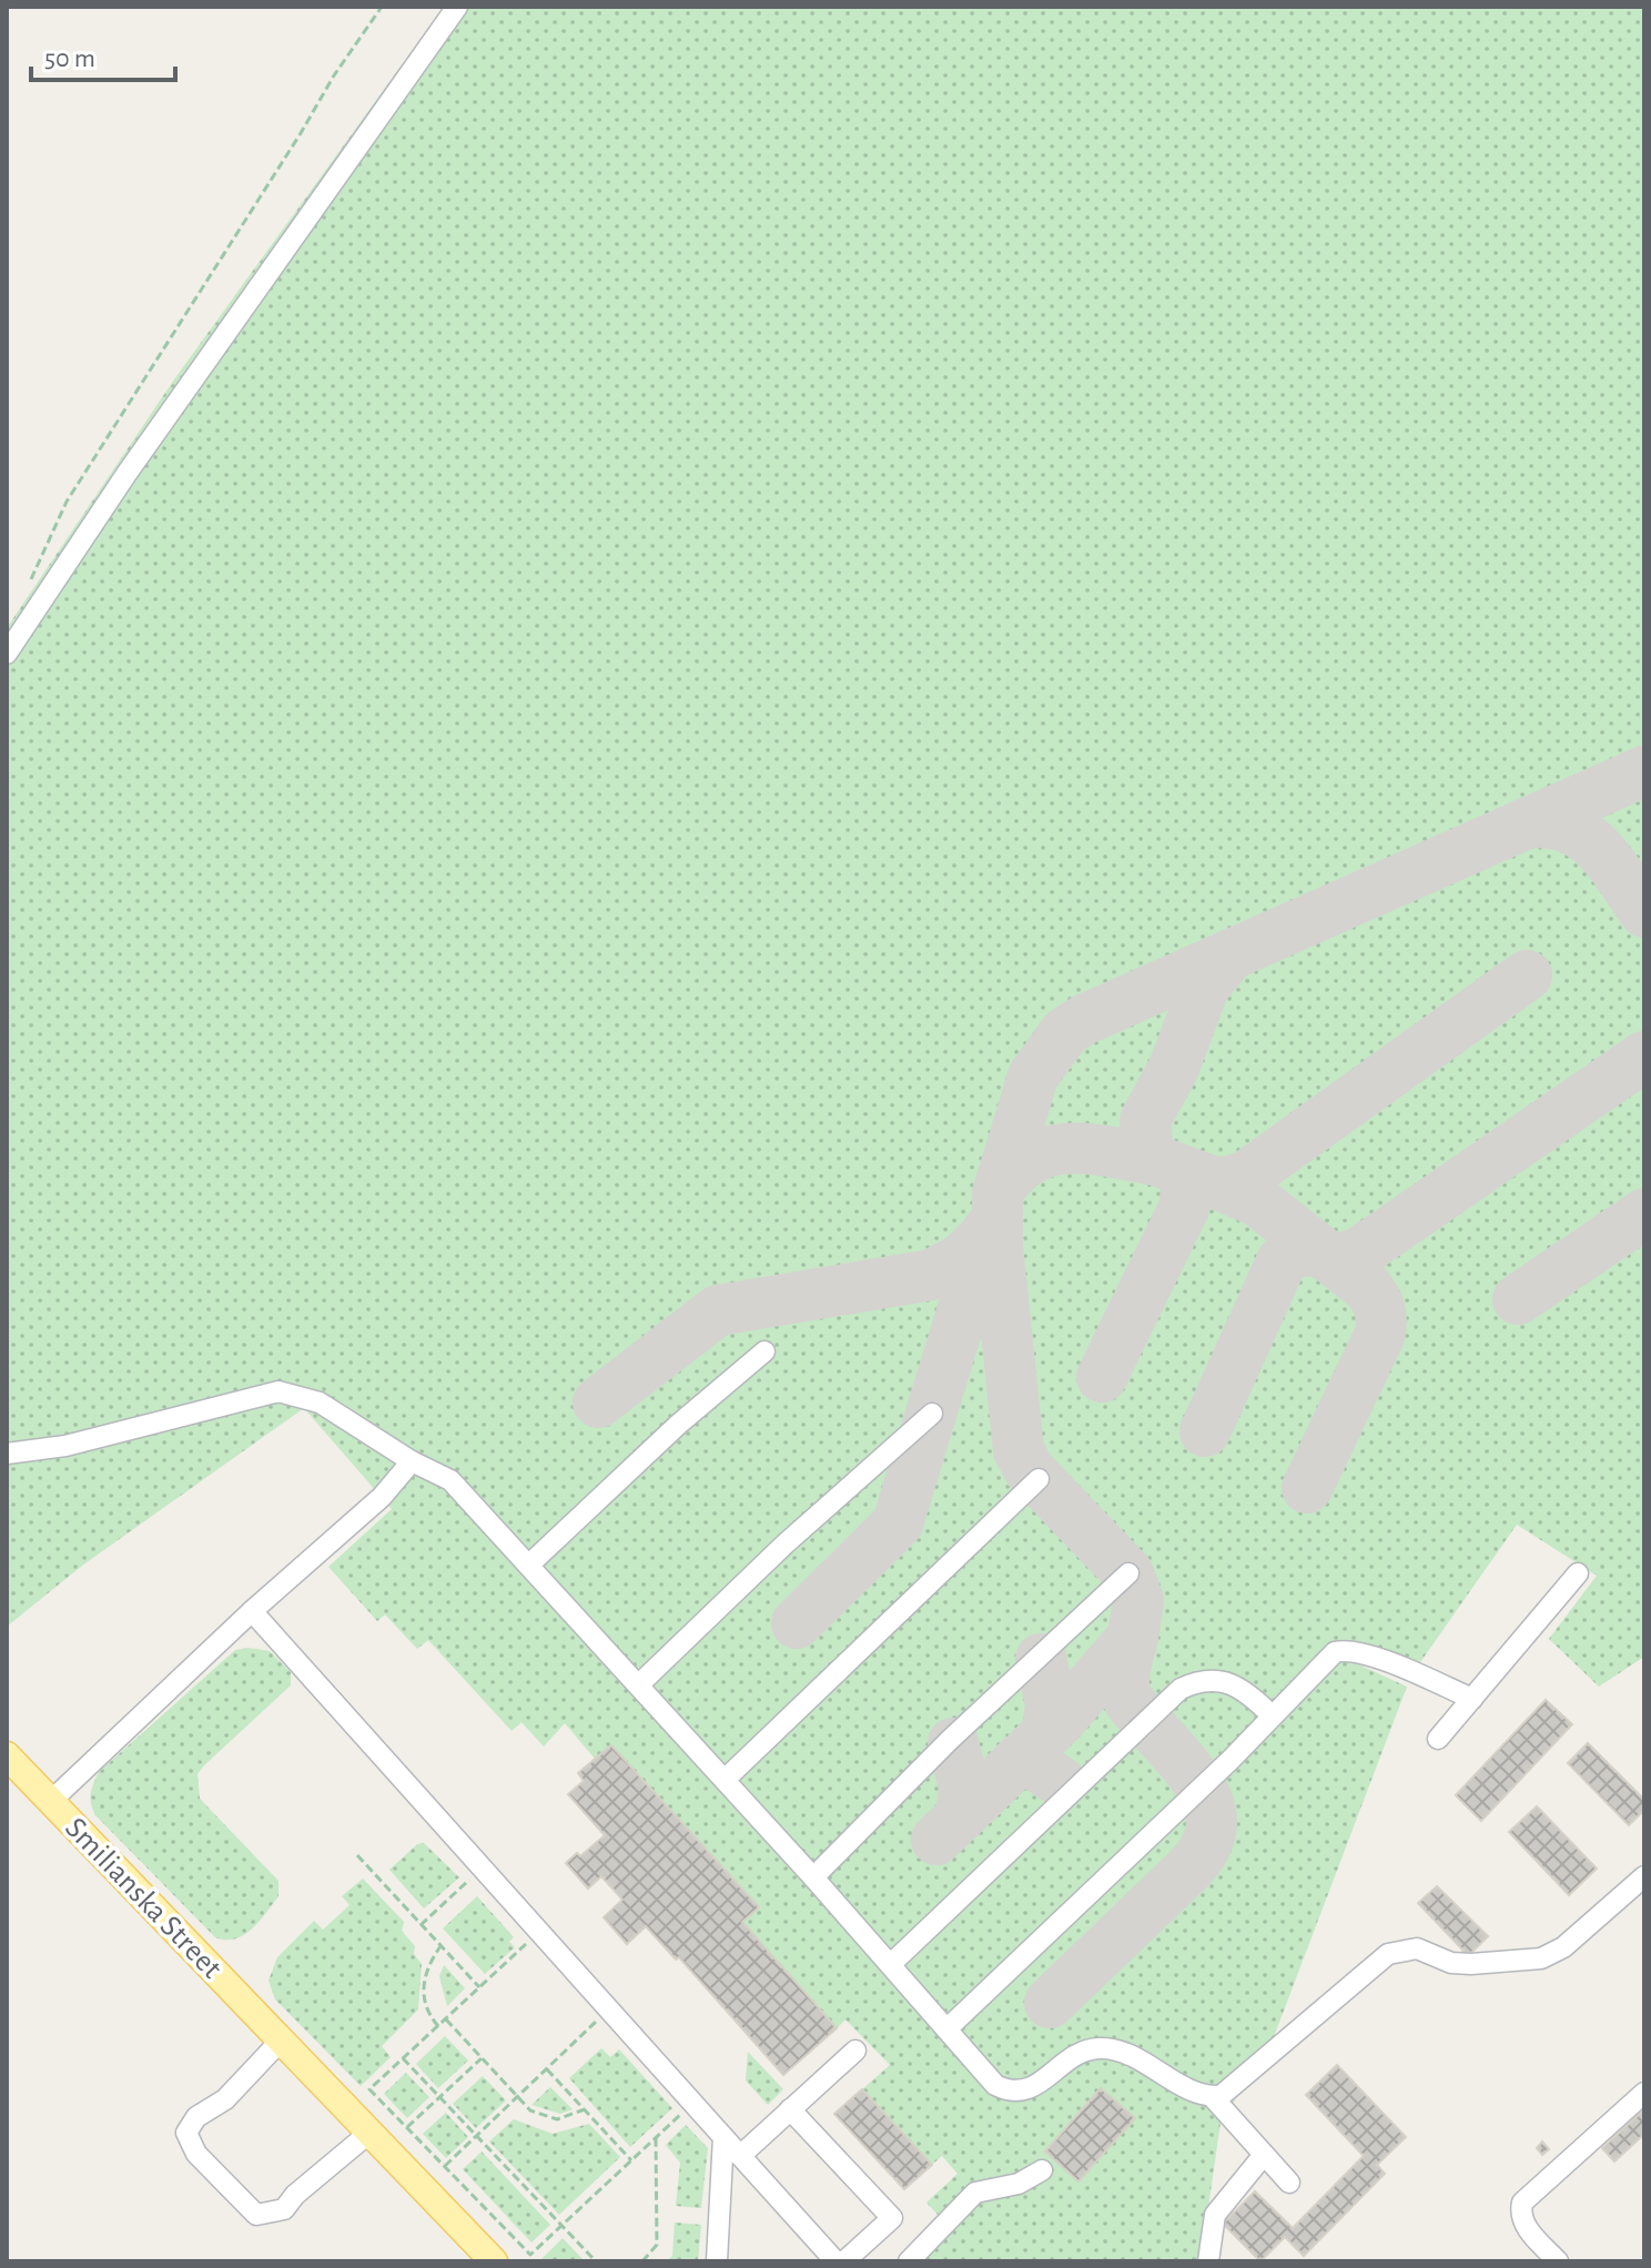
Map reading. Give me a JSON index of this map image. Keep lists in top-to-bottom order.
{
  "streets": {
    "main road": ["Smilianska Street"]
  },
  "scale_bar": "50 m"
}
